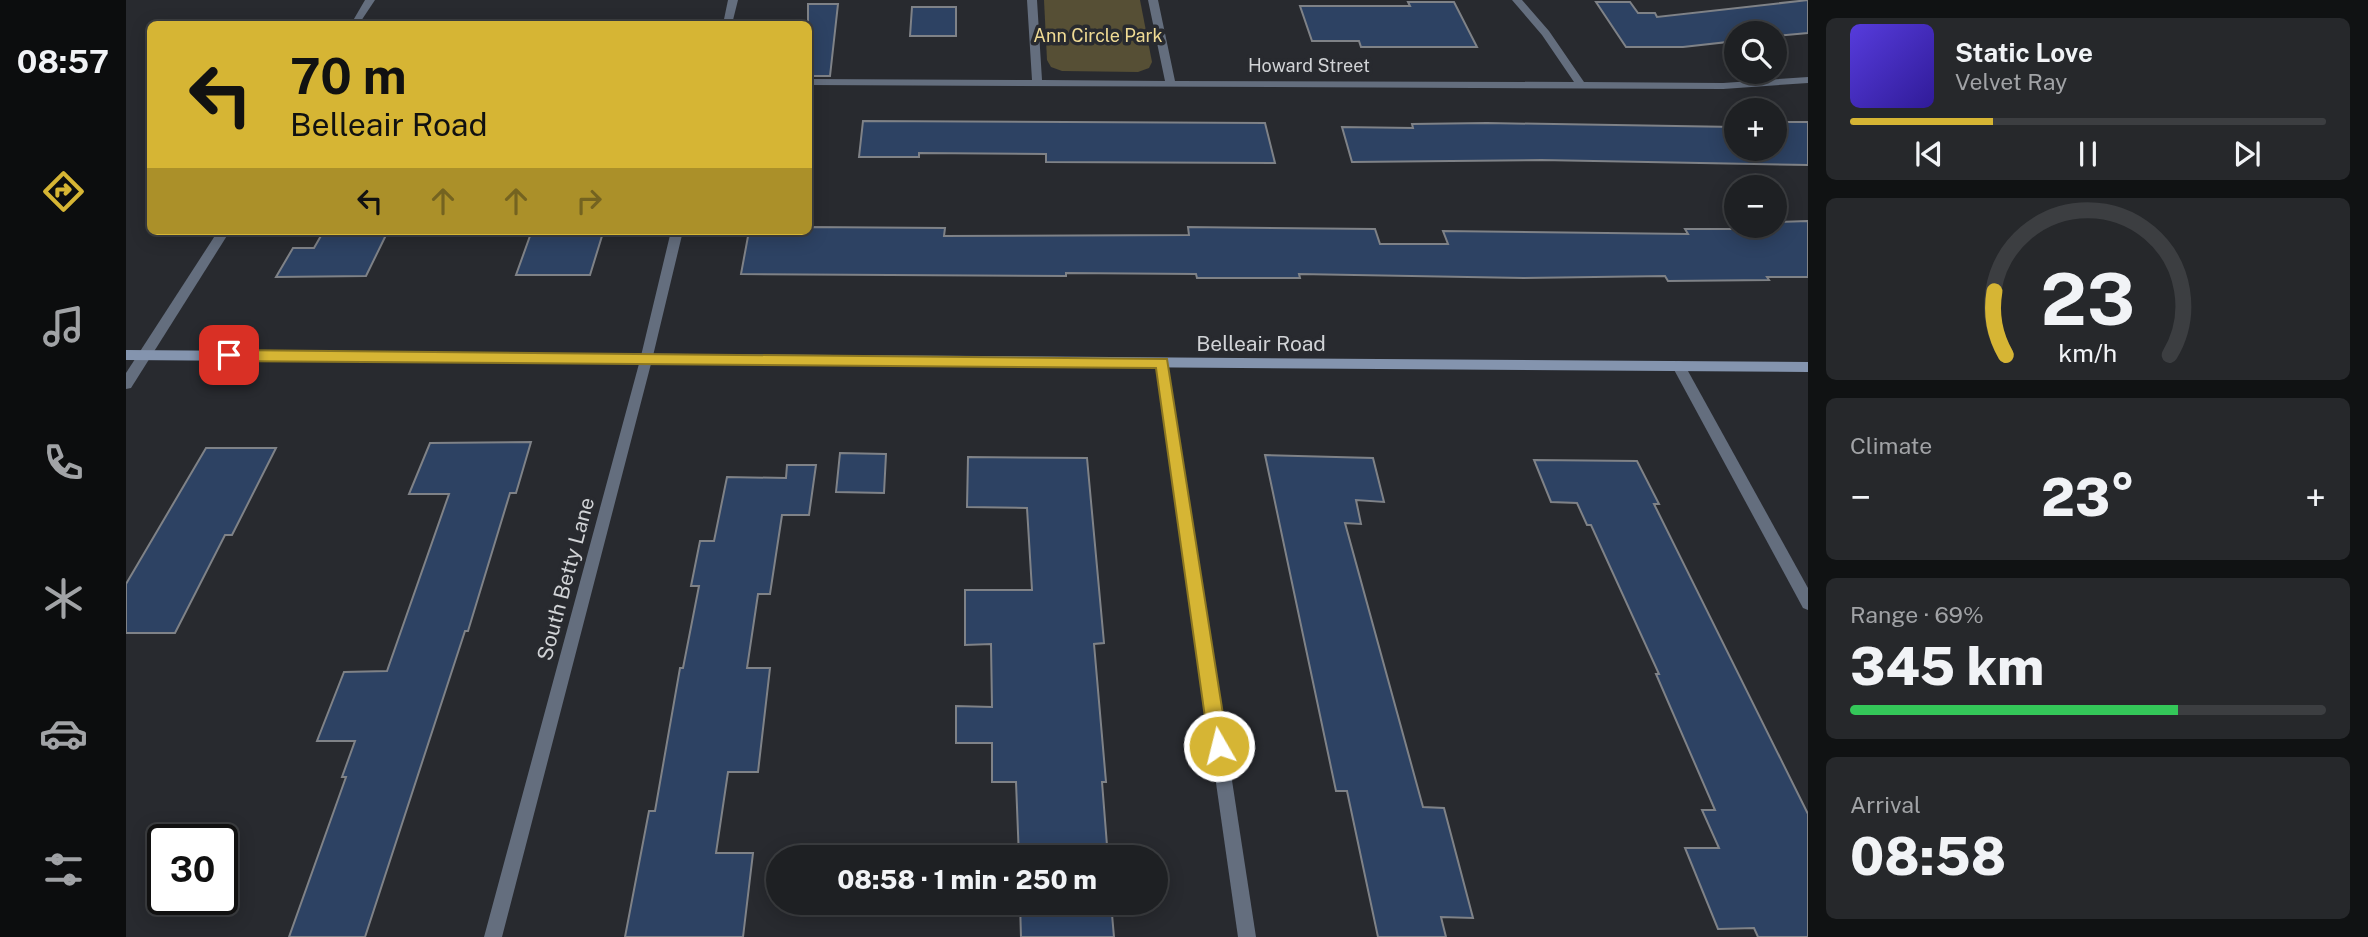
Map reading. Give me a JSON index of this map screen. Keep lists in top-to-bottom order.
{
  "streets": {
    "main road": ["Belleair Road"],
    "street": ["Howard Street", "South Betty Lane"]
  },
  "crossings": [
    ["Belleair Road", "South Betty Lane"]
  ],
  "parks": ["Ann Circle Park"],
  "page": {
    "tabs": "08:57",
    "map_buttons": ["+", "−"],
    "turn": ["70 m", "Belleair Road"],
    "song": ["Static Love", "Velvet Ray"],
    "tile": [
      "Climate",
      ["Range · 69%", "345 km"],
      ["Arrival", "08:58"]
    ],
    "heat": ["−", "23°", "+"],
    "limit": "30",
    "trip": "08:58 · 1 min · 250 m",
    "gauge": ["23", "km/h"]
  }
}
